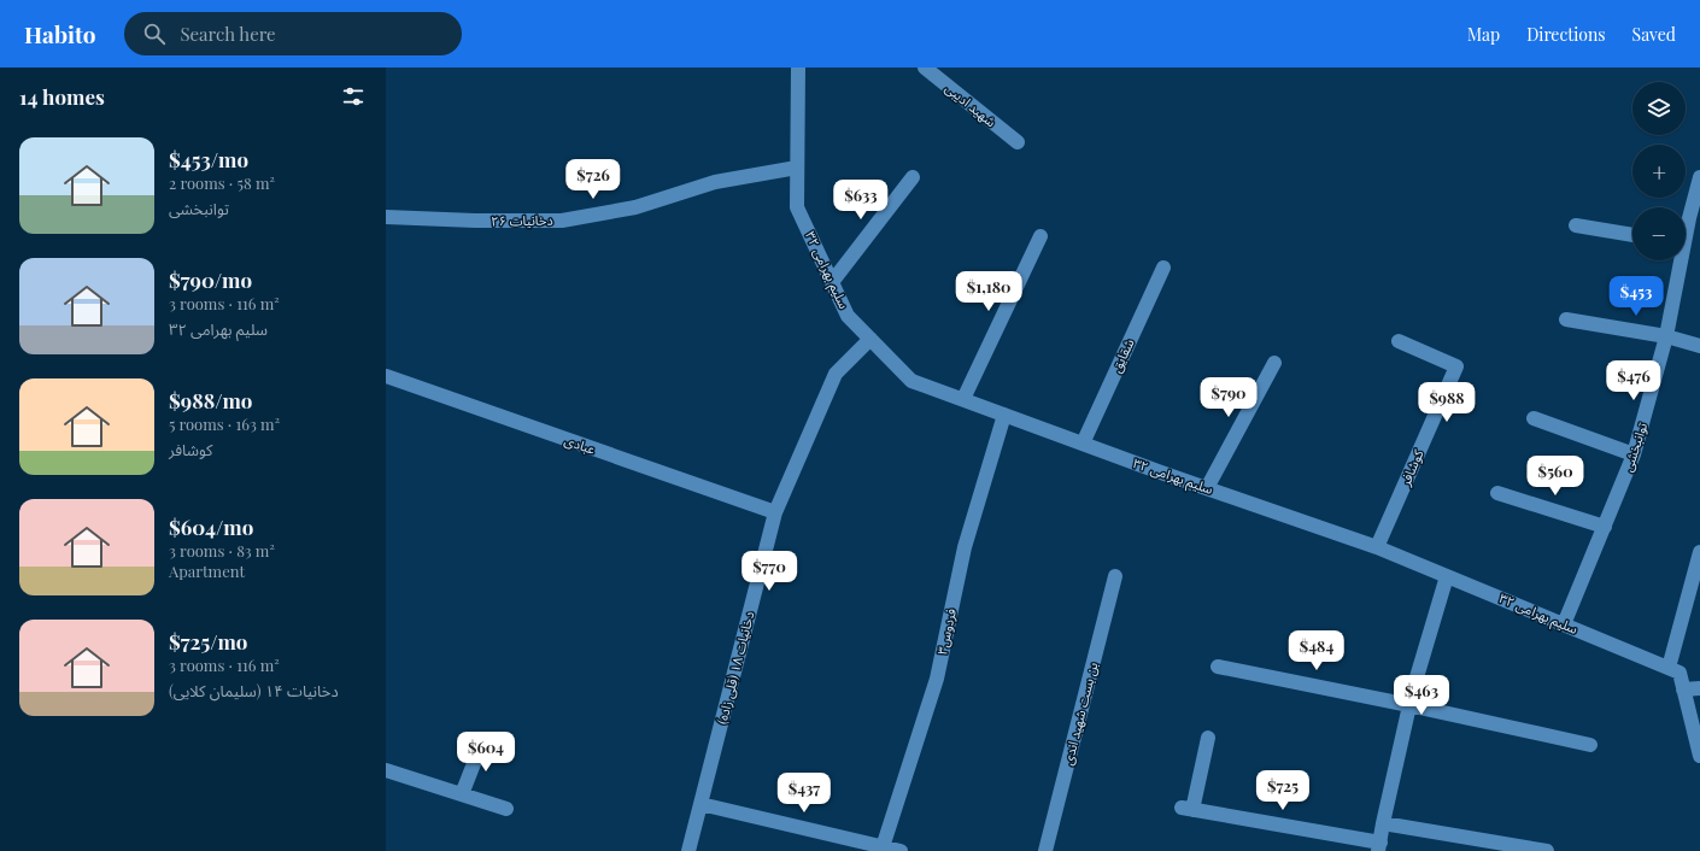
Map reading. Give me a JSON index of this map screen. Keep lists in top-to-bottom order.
{
  "streets": {
    "street": [
      "شهید ادیبی",
      "دخانیات ۲۶",
      "سلیم بهرامی ۳۲",
      "شقایق",
      "عبادی",
      "توانبخشی",
      "کوشافر",
      "فردوس۳",
      "دخانیات ۱۸ (قلی زاده)",
      "بن بست شهید اندی"
    ]
  },
  "crossings": [
    ["دخانیات ۲۶", "سلیم بهرامی ۳۲"],
    ["سلیم بهرامی ۳۲", "شقایق"],
    ["سلیم بهرامی ۳۲", "توانبخشی"],
    ["سلیم بهرامی ۳۲", "کوشافر"],
    ["سلیم بهرامی ۳۲", "فردوس۳"],
    ["سلیم بهرامی ۳۲", "دخانیات ۱۸ (قلی زاده)"],
    ["عبادی", "دخانیات ۱۸ (قلی زاده)"]
  ],
  "page": {
    "header": "Habito",
    "search": "Search here",
    "nav": ["Map", "Directions", "Saved"],
    "heading": "14 homes",
    "map_buttons": ["+", "−"],
    "list": [
      {
        "name": "$453/mo",
        "note": "2 rooms · 58 m² · توانبخشی"
      },
      {
        "name": "$790/mo",
        "note": "3 rooms · 116 m² · سلیم بهرامی ۳۲"
      },
      {
        "name": "$988/mo",
        "note": "5 rooms · 163 m² · کوشافر"
      },
      {
        "name": "$604/mo",
        "note": "3 rooms · 83 m² · Apartment"
      },
      {
        "name": "$725/mo",
        "note": "3 rooms · 116 m² · دخانیات ۱۴ (سلیمان کلایی)"
      }
    ],
    "price": [
      "$726",
      "$633",
      "$1,180",
      "$453",
      "$476",
      "$790",
      "$988",
      "$560",
      "$770",
      "$484",
      "$463",
      "$604",
      "$725",
      "$437"
    ]
  }
}
